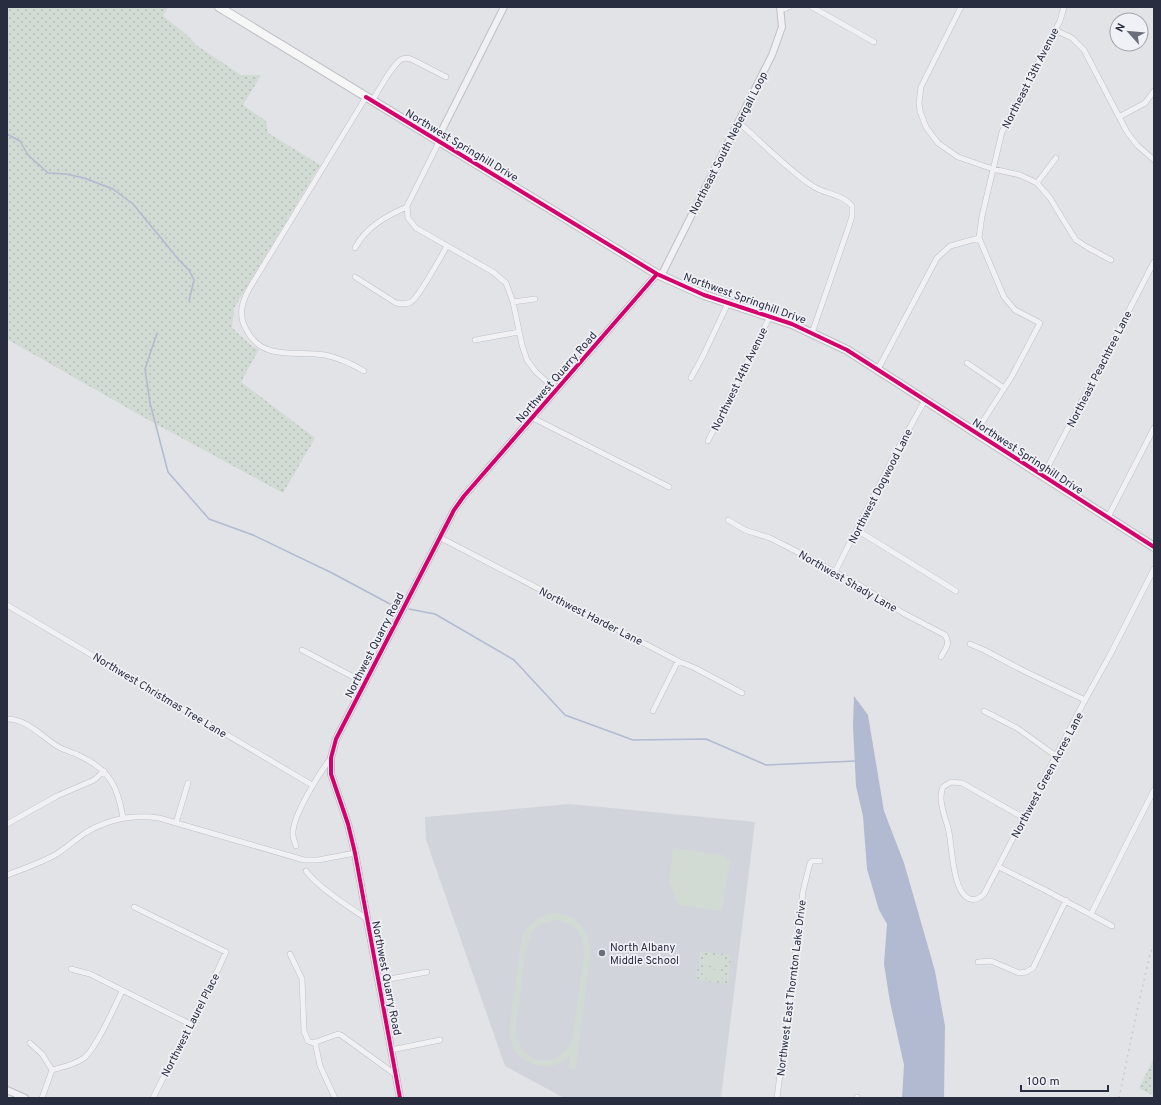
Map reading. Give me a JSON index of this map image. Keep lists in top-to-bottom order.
{
  "streets": {
    "main road": ["Northwest Springhill Drive"],
    "street": [
      "Northeast 13th Avenue",
      "Northeast South Nebergall Loop",
      "Northeast Peachtree Lane",
      "Northwest Quarry Road",
      "Northwest 14th Avenue",
      "Northwest Dogwood Lane",
      "Northwest Shady Lane",
      "Northwest Harder Lane",
      "Northwest Christmas Tree Lane",
      "Northwest Green Acres Lane",
      "Northwest East Thornton Lake Drive",
      "Northwest Laurel Place"
    ]
  },
  "crossings": [
    ["Northeast South Nebergall Loop", "Northwest Springhill Drive"],
    ["Northeast South Nebergall Loop", "Northwest Quarry Road"],
    ["Northwest Springhill Drive", "Northeast Peachtree Lane"],
    ["Northwest Springhill Drive", "Northwest Quarry Road"],
    ["Northwest Springhill Drive", "Northwest 14th Avenue"],
    ["Northwest Springhill Drive", "Northwest Dogwood Lane"],
    ["Northwest Quarry Road", "Northwest Harder Lane"],
    ["Northwest Quarry Road", "Northwest Christmas Tree Lane"],
    ["Northwest Dogwood Lane", "Northwest Shady Lane"]
  ],
  "places": ["North Albany Middle School"],
  "scale_bar": "100 m",
  "north": "top left"
}
